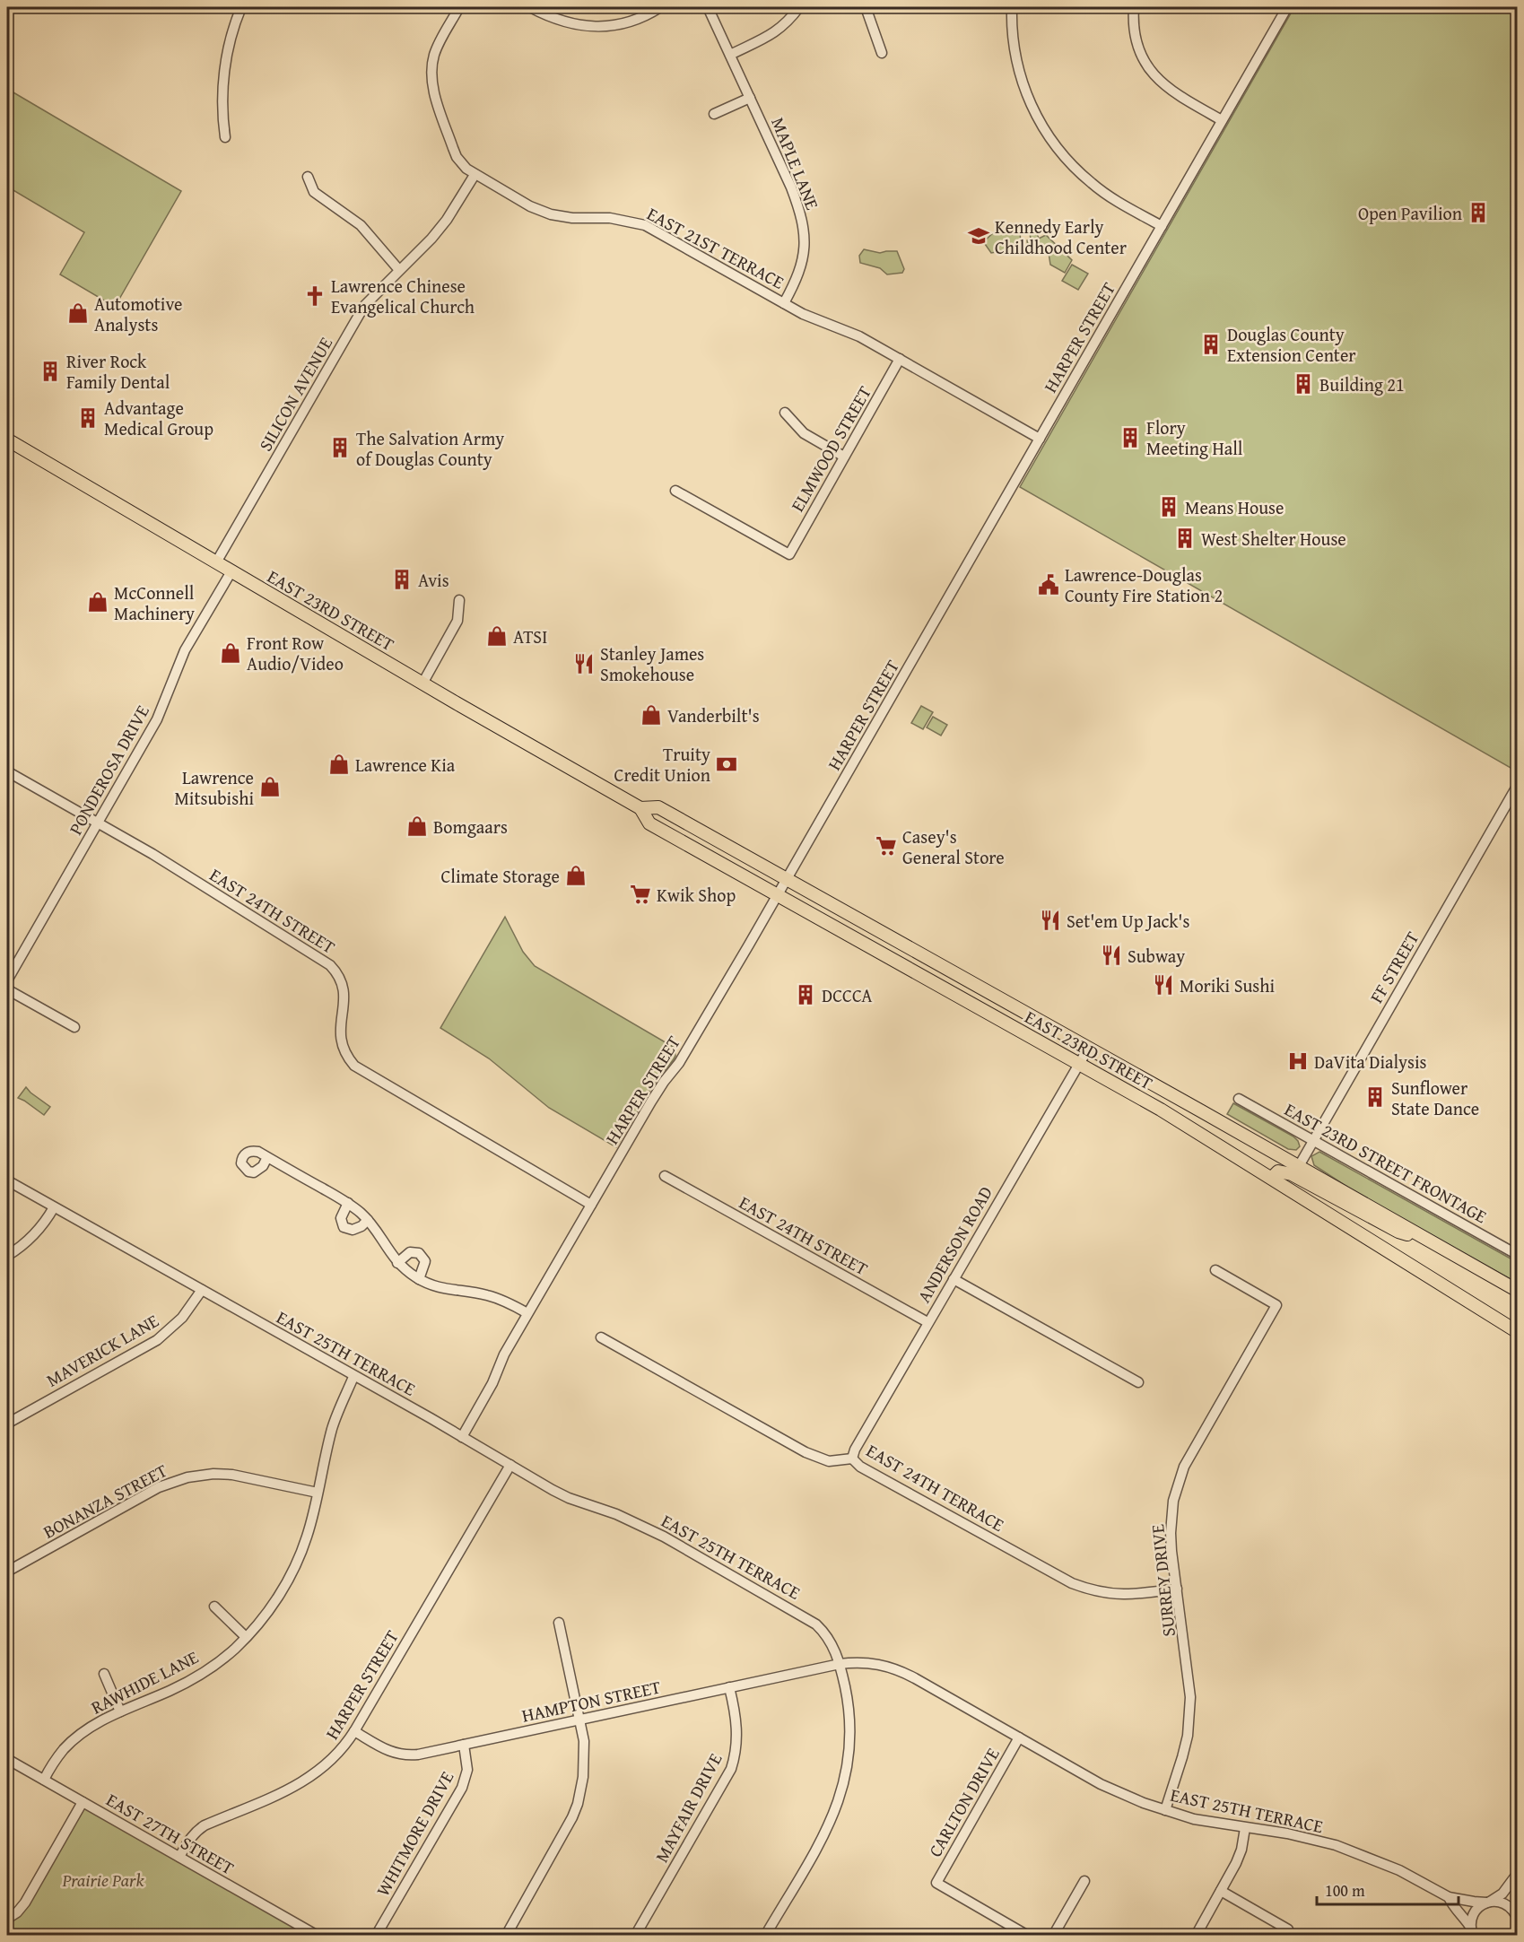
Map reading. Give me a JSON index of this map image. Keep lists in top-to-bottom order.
{
  "streets": {
    "main road": ["EAST 23RD STREET"],
    "street": [
      "MAPLE LANE",
      "EAST 21ST TERRACE",
      "HARPER STREET",
      "SILICON AVENUE",
      "ELMWOOD STREET",
      "PONDEROSA DRIVE",
      "EAST 24TH STREET",
      "FF STREET",
      "EAST 23RD STREET FRONTAGE",
      "ANDERSON ROAD",
      "MAVERICK LANE",
      "EAST 25TH TERRACE",
      "EAST 24TH TERRACE",
      "BONANZA STREET",
      "SURREY DRIVE",
      "RAWHIDE LANE",
      "HAMPTON STREET",
      "CARLTON DRIVE",
      "MAYFAIR DRIVE",
      "EAST 27TH STREET",
      "WHITMORE DRIVE"
    ]
  },
  "crossings": [
    ["MAPLE LANE", "EAST 21ST TERRACE"],
    ["EAST 21ST TERRACE", "HARPER STREET"],
    ["EAST 21ST TERRACE", "SILICON AVENUE"],
    ["EAST 21ST TERRACE", "ELMWOOD STREET"],
    ["HARPER STREET", "EAST 23RD STREET"],
    ["HARPER STREET", "EAST 24TH STREET"],
    ["HARPER STREET", "EAST 25TH TERRACE"],
    ["HARPER STREET", "HAMPTON STREET"],
    ["HARPER STREET", "EAST 27TH STREET"],
    ["SILICON AVENUE", "EAST 23RD STREET"],
    ["EAST 23RD STREET", "PONDEROSA DRIVE"],
    ["EAST 23RD STREET", "FF STREET"],
    ["EAST 23RD STREET", "ANDERSON ROAD"],
    ["PONDEROSA DRIVE", "EAST 24TH STREET"],
    ["EAST 24TH STREET", "ANDERSON ROAD"],
    ["FF STREET", "EAST 23RD STREET FRONTAGE"],
    ["ANDERSON ROAD", "EAST 24TH TERRACE"],
    ["MAVERICK LANE", "EAST 25TH TERRACE"],
    ["EAST 25TH TERRACE", "SURREY DRIVE"],
    ["EAST 25TH TERRACE", "RAWHIDE LANE"],
    ["EAST 25TH TERRACE", "HAMPTON STREET"],
    ["EAST 25TH TERRACE", "CARLTON DRIVE"],
    ["EAST 24TH TERRACE", "SURREY DRIVE"],
    ["BONANZA STREET", "RAWHIDE LANE"],
    ["RAWHIDE LANE", "EAST 27TH STREET"],
    ["HAMPTON STREET", "MAYFAIR DRIVE"],
    ["HAMPTON STREET", "WHITMORE DRIVE"]
  ],
  "parks": ["Prairie Park"],
  "places": {
    "building": [
      "Open Pavilion",
      "Douglas County Extension Center",
      "River Rock Family Dental",
      "Building 21",
      "Advantage Medical Group",
      "Flory Meeting Hall",
      "The Salvation Army of Douglas County",
      "Means House",
      "West Shelter House",
      "Avis",
      "DCCCA",
      "Sunflower State Dance"
    ],
    "school or university": ["Kennedy Early Childhood Center"],
    "church": ["Lawrence Chinese Evangelical Church"],
    "shop": [
      "Automotive Analysts",
      "McConnell Machinery",
      "ATSI",
      "Front Row Audio/Video",
      "Vanderbilt's",
      "Lawrence Kia",
      "Lawrence Mitsubishi",
      "Bomgaars",
      "Climate Storage"
    ],
    "public building": ["Lawrence-Douglas County Fire Station 2"],
    "restaurant": [
      "Stanley James Smokehouse",
      "Set'em Up Jack's",
      "Subway",
      "Moriki Sushi"
    ],
    "bank": ["Truity Credit Union"],
    "supermarket": ["Casey's General Store", "Kwik Shop"],
    "hospital": ["DaVita Dialysis"]
  },
  "scale_bar": "100 m"
}
